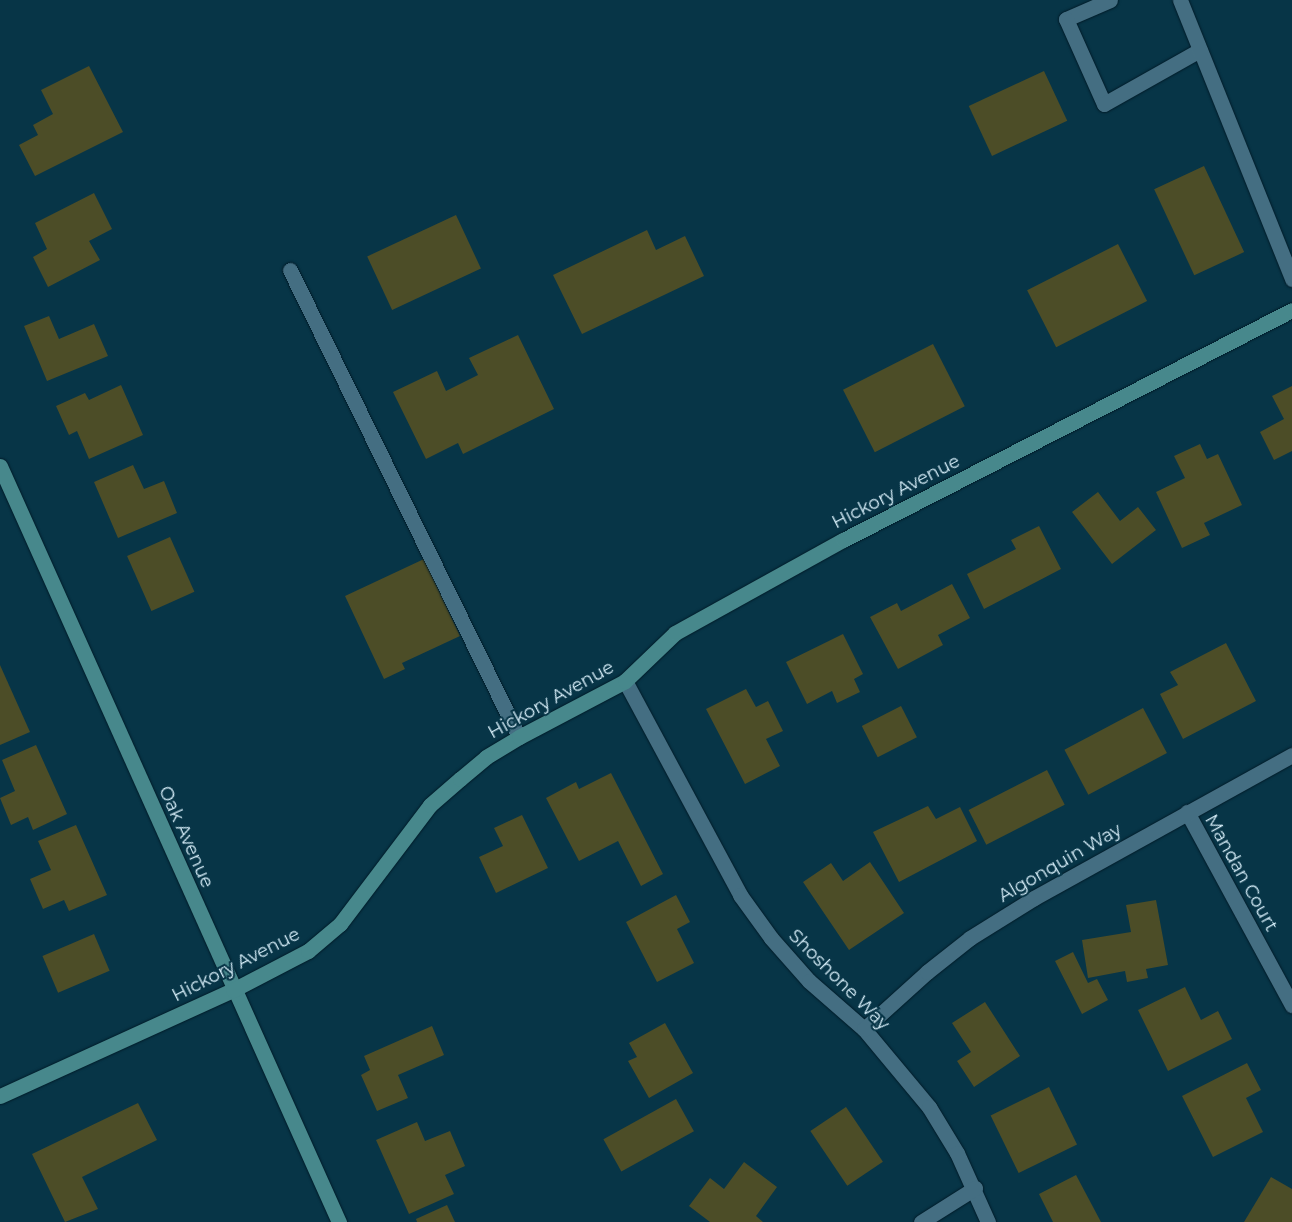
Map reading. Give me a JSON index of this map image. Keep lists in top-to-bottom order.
{
  "streets": {
    "street": [
      "Hickory Avenue",
      "Oak Avenue",
      "Algonquin Way",
      "Mandan Court",
      "Shoshone Way"
    ]
  },
  "crossings": [
    ["Hickory Avenue", "Oak Avenue"],
    ["Hickory Avenue", "Shoshone Way"],
    ["Algonquin Way", "Mandan Court"],
    ["Algonquin Way", "Shoshone Way"]
  ]
}
